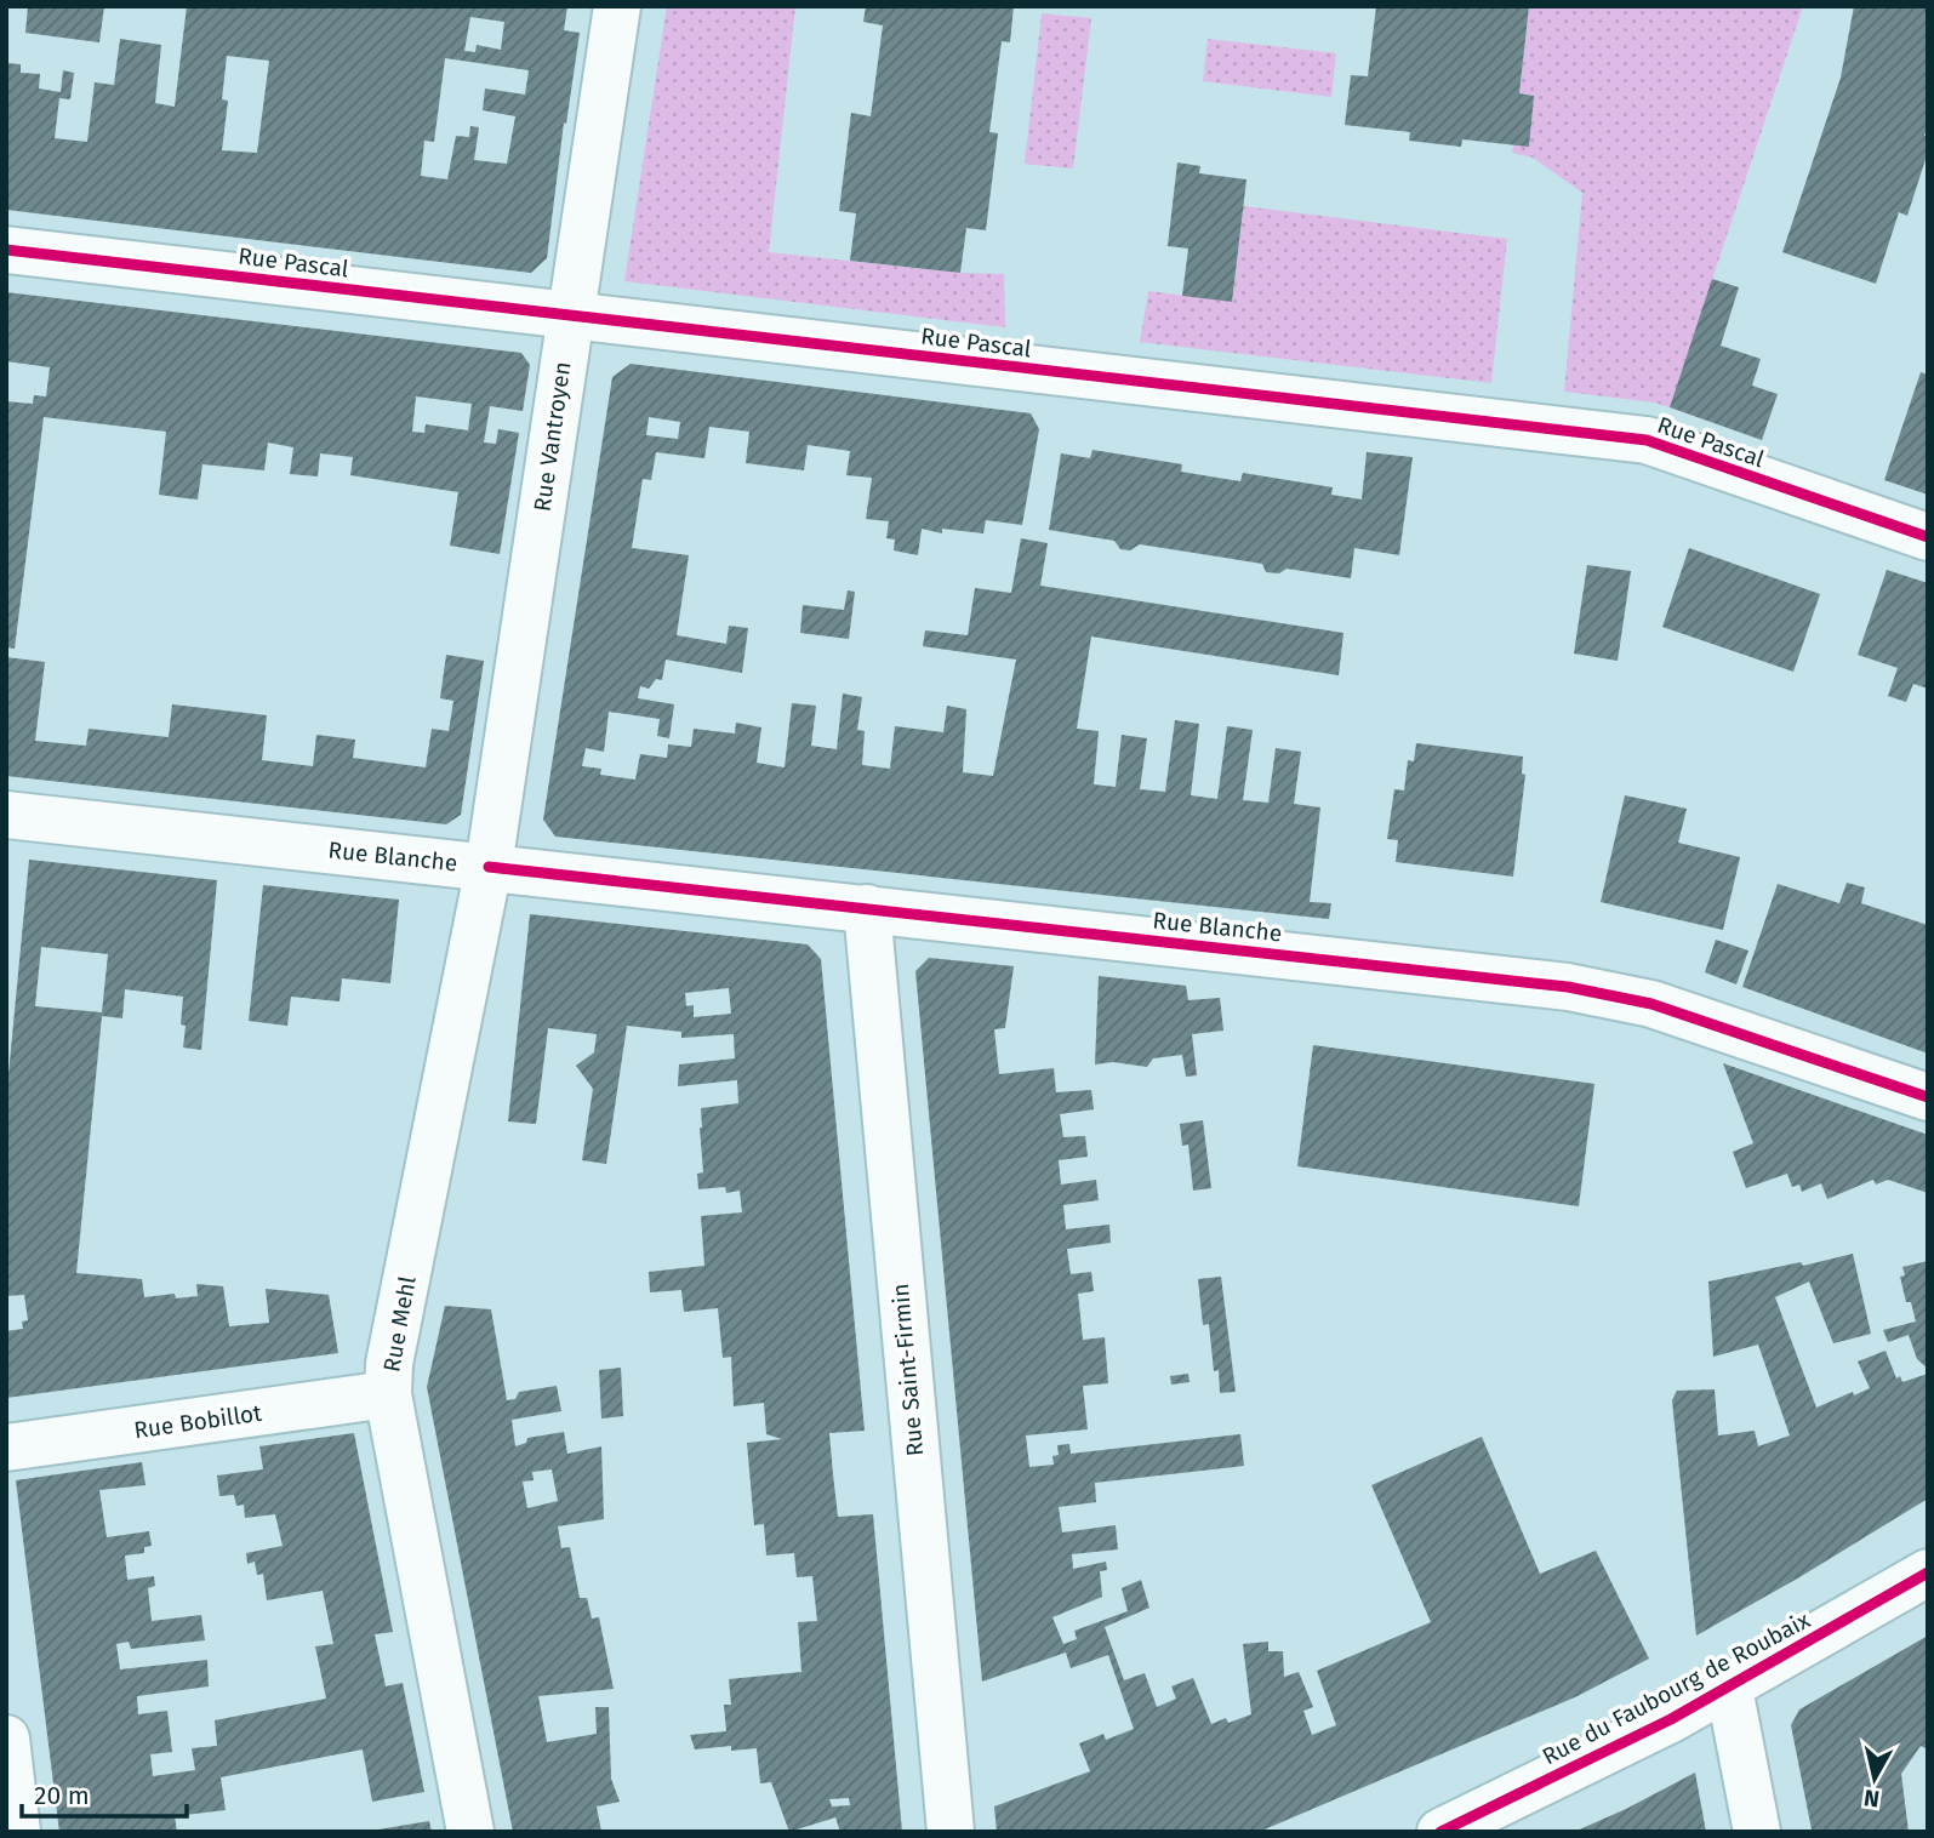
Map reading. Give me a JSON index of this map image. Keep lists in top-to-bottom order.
{
  "streets": {
    "street": [
      "Rue Pascal",
      "Rue Vantroyen",
      "Rue Blanche",
      "Rue Mehl",
      "Rue Saint-Firmin",
      "Rue Bobillot",
      "Rue du Faubourg de Roubaix"
    ]
  },
  "crossings": [
    ["Rue Pascal", "Rue Vantroyen"],
    ["Rue Vantroyen", "Rue Blanche"],
    ["Rue Vantroyen", "Rue Mehl"],
    ["Rue Blanche", "Rue Mehl"],
    ["Rue Blanche", "Rue Saint-Firmin"],
    ["Rue Mehl", "Rue Bobillot"]
  ],
  "scale_bar": "20 m",
  "north": "bottom"
}
